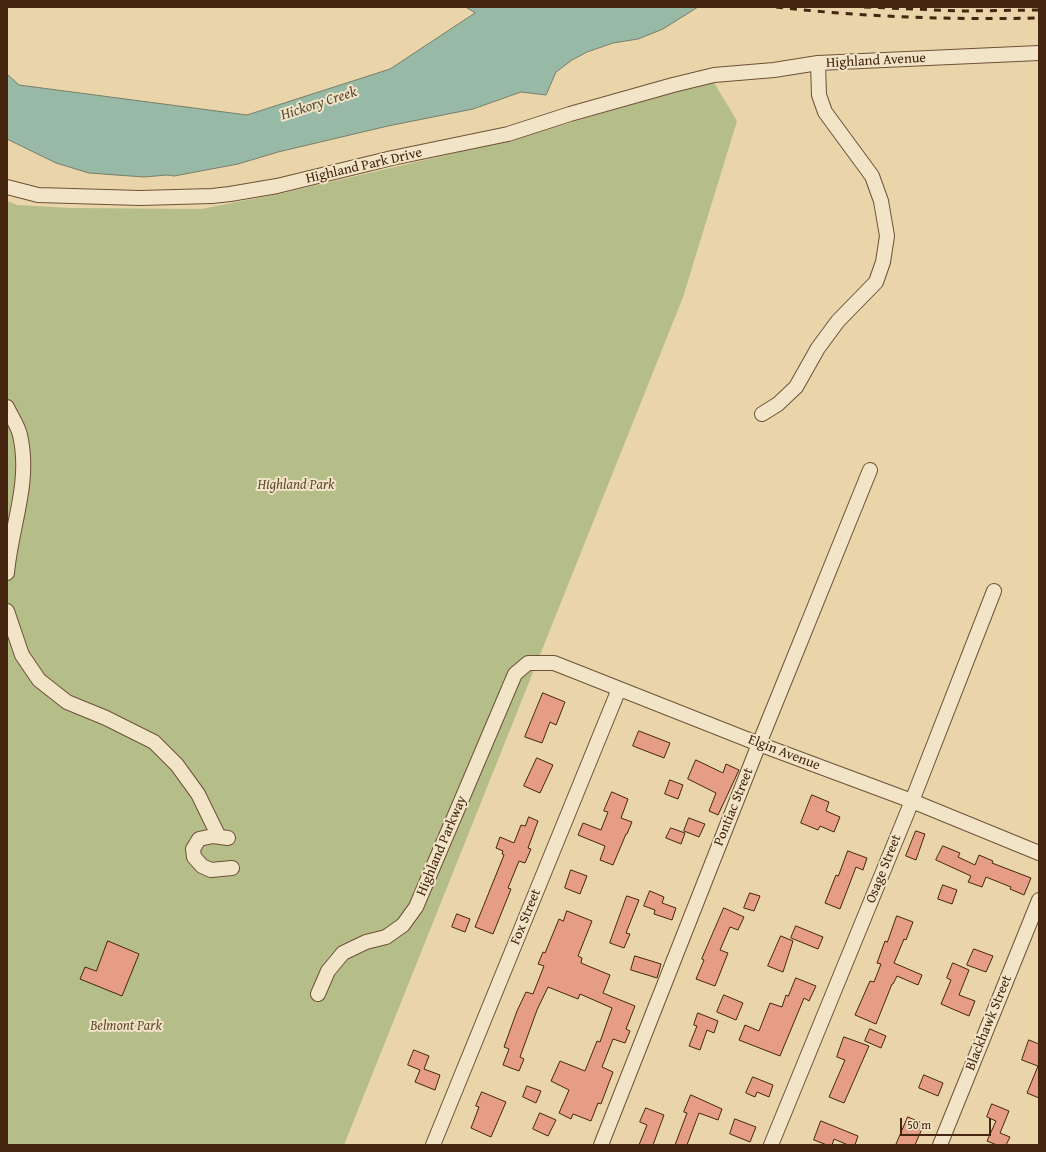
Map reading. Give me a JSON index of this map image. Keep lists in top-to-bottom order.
{
  "streets": {
    "street": [
      "Highland Avenue",
      "Highland Park Drive",
      "Elgin Avenue",
      "Pontiac Street",
      "Highland Parkway",
      "Osage Street",
      "Fox Street",
      "Blackhawk Street"
    ]
  },
  "crossings": [
    ["Highland Avenue", "Highland Park Drive"],
    ["Elgin Avenue", "Pontiac Street"],
    ["Elgin Avenue", "Highland Parkway"],
    ["Elgin Avenue", "Osage Street"],
    ["Elgin Avenue", "Fox Street"]
  ],
  "water": ["Hickory Creek"],
  "parks": ["Highland Park", "Belmont Park"],
  "scale_bar": "50 m"
}
